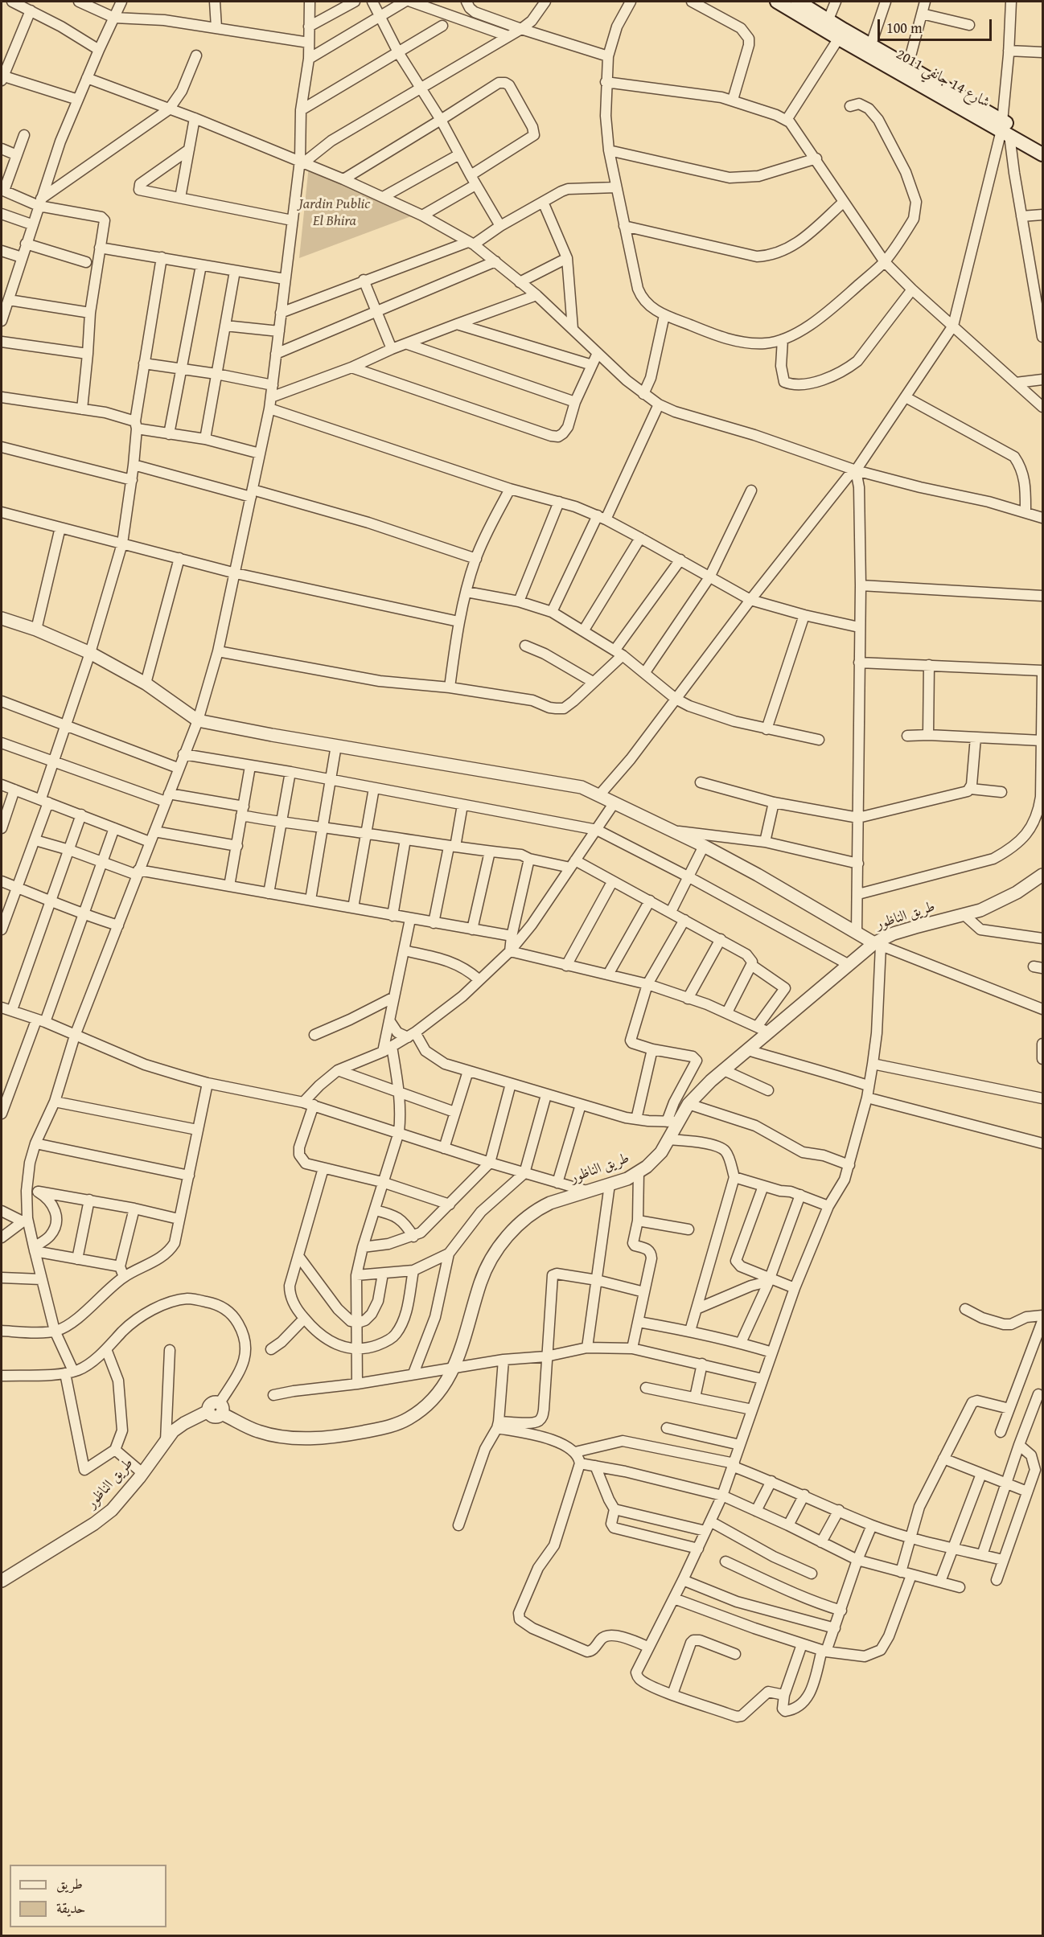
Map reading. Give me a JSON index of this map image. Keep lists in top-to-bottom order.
{
  "streets": {
    "main road": ["شارع 14 جانفي 2011"],
    "street": ["طريق الناظور"]
  },
  "parks": ["Jardin Public El Bhira"],
  "legend": ["طريق", "حديقة"],
  "scale_bar": "100 m"
}
